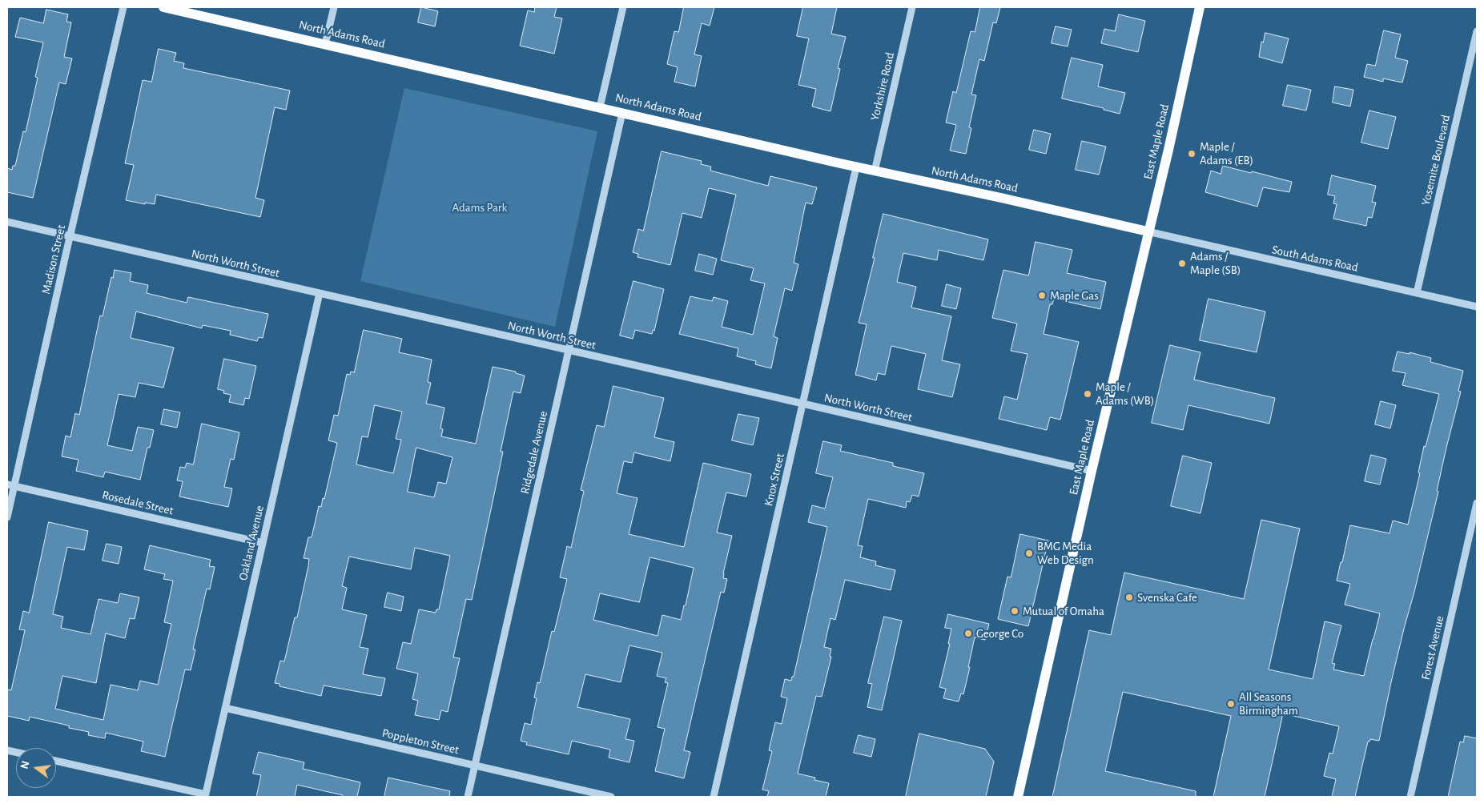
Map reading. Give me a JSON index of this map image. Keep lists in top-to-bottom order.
{
  "streets": {
    "main road": ["North Adams Road", "East Maple Road"],
    "street": [
      "Yorkshire Road",
      "Yosemite Boulevard",
      "South Adams Road",
      "Madison Street",
      "North Worth Street",
      "Ridgedale Avenue",
      "Knox Street",
      "Rosedale Street",
      "Oakland Avenue",
      "Forest Avenue",
      "Poppleton Street"
    ]
  },
  "crossings": [
    ["North Adams Road", "Yorkshire Road"],
    ["North Adams Road", "East Maple Road"],
    ["North Adams Road", "South Adams Road"],
    ["North Adams Road", "Ridgedale Avenue"],
    ["North Adams Road", "Knox Street"],
    ["East Maple Road", "South Adams Road"],
    ["East Maple Road", "North Worth Street"],
    ["Yosemite Boulevard", "South Adams Road"],
    ["Madison Street", "North Worth Street"],
    ["Madison Street", "Rosedale Street"],
    ["North Worth Street", "Ridgedale Avenue"],
    ["North Worth Street", "Knox Street"],
    ["North Worth Street", "Oakland Avenue"],
    ["Ridgedale Avenue", "Poppleton Street"],
    ["Rosedale Street", "Oakland Avenue"],
    ["Oakland Avenue", "Poppleton Street"]
  ],
  "parks": ["Adams Park"],
  "places": [
    "Maple / Adams (EB)",
    "Adams / Maple (SB)",
    "Maple Gas",
    "Maple / Adams (WB)",
    "BMG Media Web Design",
    "Svenska Cafe",
    "Mutual of Omaha",
    "George Co",
    "All Seasons Birmingham"
  ],
  "north": "left"
}
